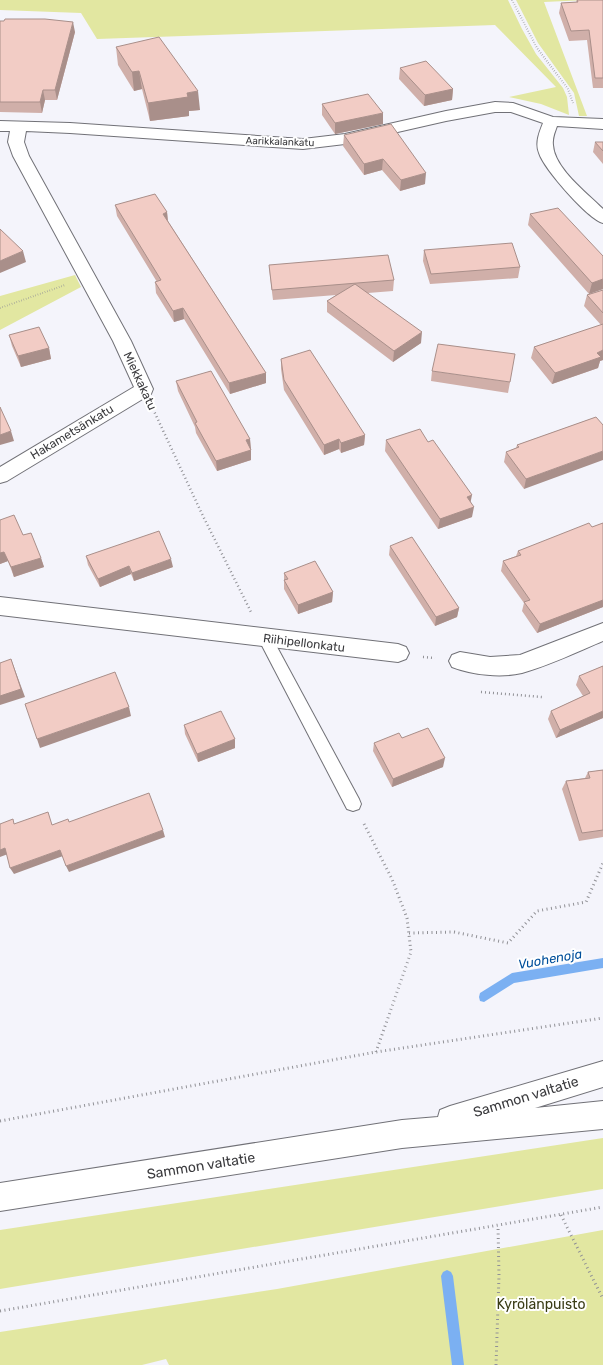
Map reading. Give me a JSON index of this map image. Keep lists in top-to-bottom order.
{
  "streets": {
    "street": [
      "Aarikkalankatu",
      "Miekkakatu",
      "Hakametsänkatu",
      "Riihipellonkatu",
      "Sammon valtatie"
    ]
  },
  "crossings": [
    ["Aarikkalankatu", "Miekkakatu"],
    ["Miekkakatu", "Hakametsänkatu"],
    ["Miekkakatu", "Riihipellonkatu"]
  ],
  "water": ["Vuohenoja"],
  "parks": ["Kyrölänpuisto"]
}
